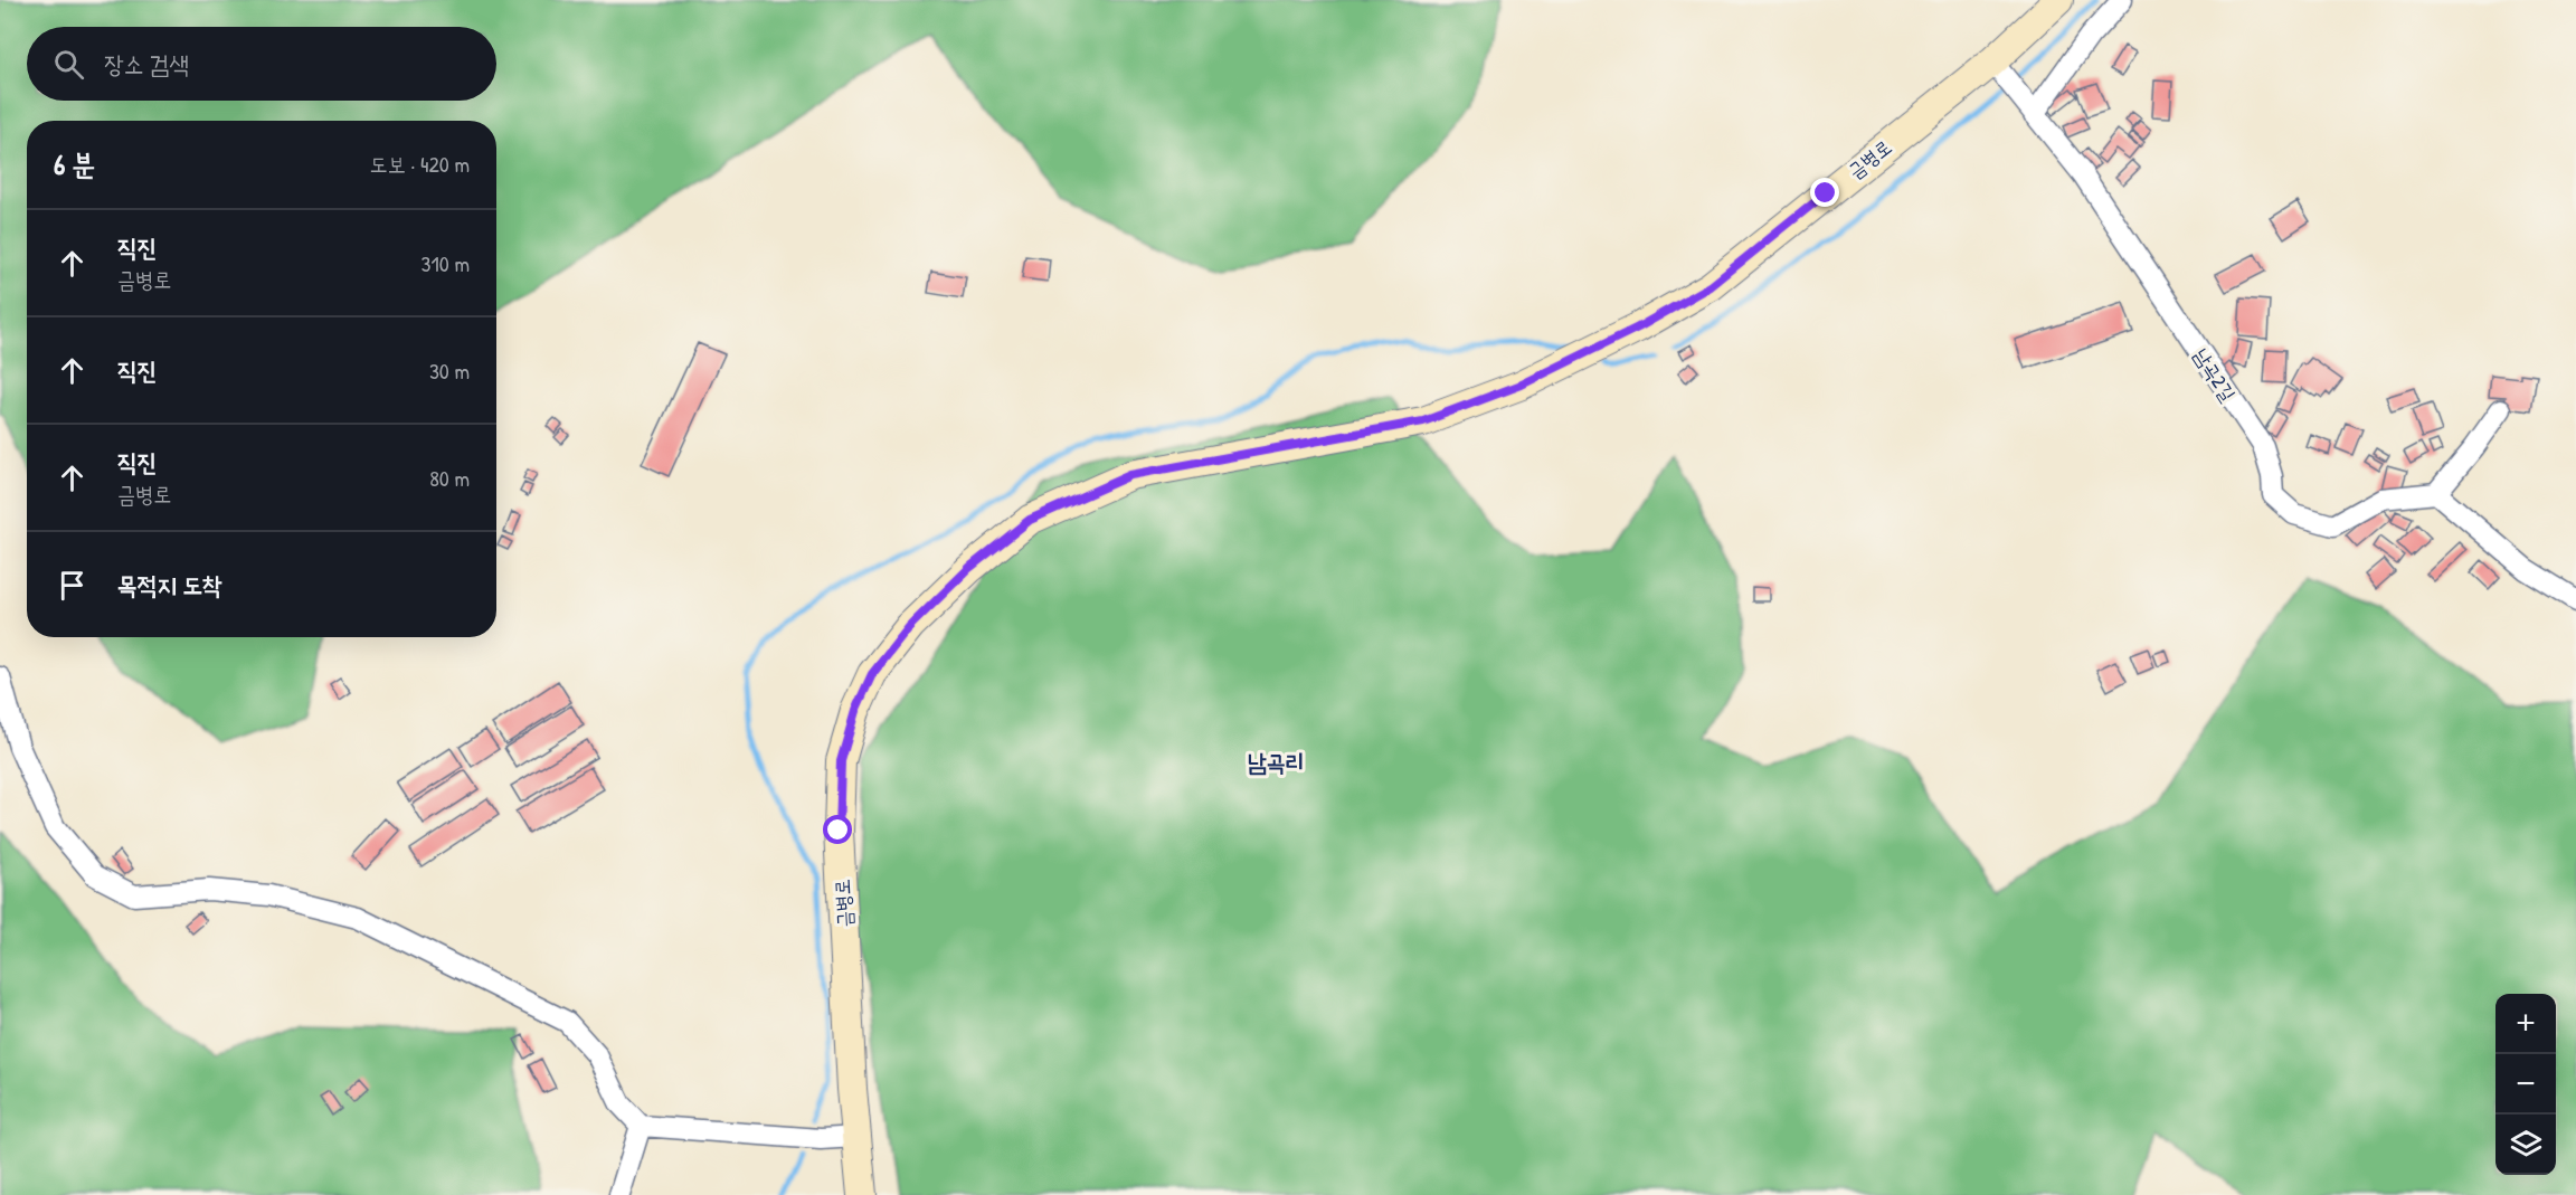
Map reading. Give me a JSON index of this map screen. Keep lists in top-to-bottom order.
{
  "streets": {
    "street": ["금병로", "남곡2길"]
  },
  "crossings": [
    ["금병로", "남곡2길"]
  ],
  "districts": ["남곡리"],
  "page": {
    "search": "장소 검색",
    "heading": ["6 분", "도보 · 420 m"],
    "list": [
      ["직진", "금병로", "310 m"],
      ["직진", "30 m"],
      ["직진", "금병로", "80 m"],
      "목적지 도착"
    ],
    "map_buttons": ["+", "−"]
  }
}
